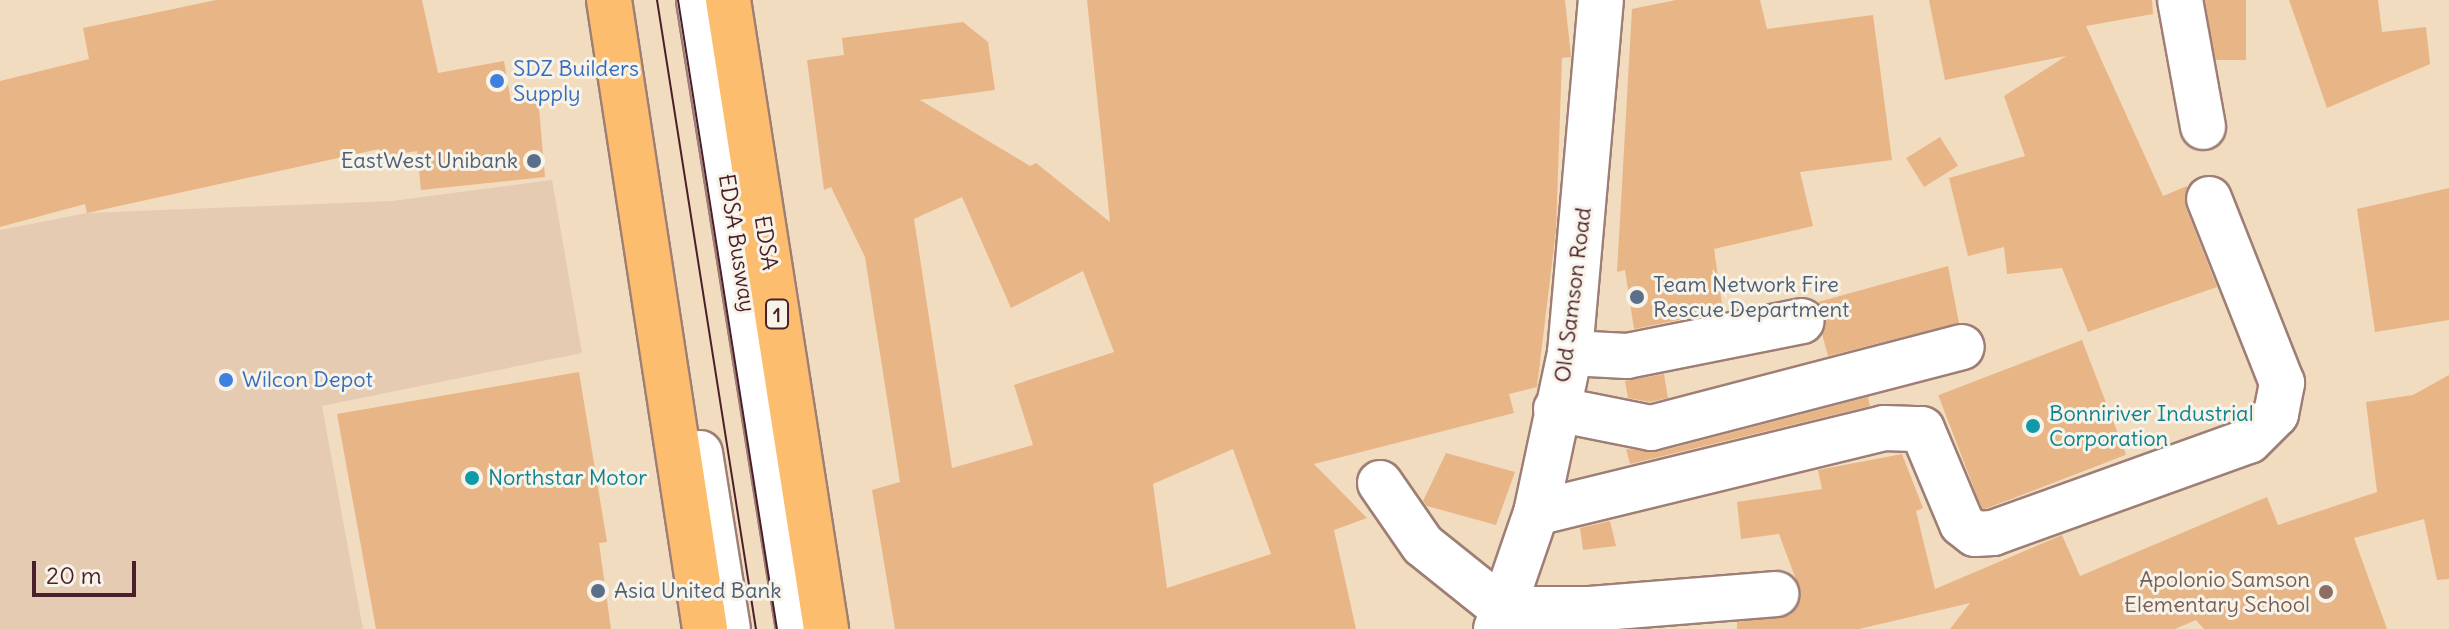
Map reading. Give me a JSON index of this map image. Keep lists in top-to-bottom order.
{
  "streets": {
    "highway": ["EDSA", "1"],
    "street": ["EDSA Busway", "Old Samson Road"]
  },
  "places": [
    "SDZ Builders Supply",
    "EastWest Unibank",
    "Team Network Fire Rescue Department",
    "Wilcon Depot",
    "Bonniriver Industrial Corporation",
    "Northstar Motor",
    "Asia United Bank",
    "Apolonio Samson Elementary School"
  ],
  "scale_bar": "20 m"
}
